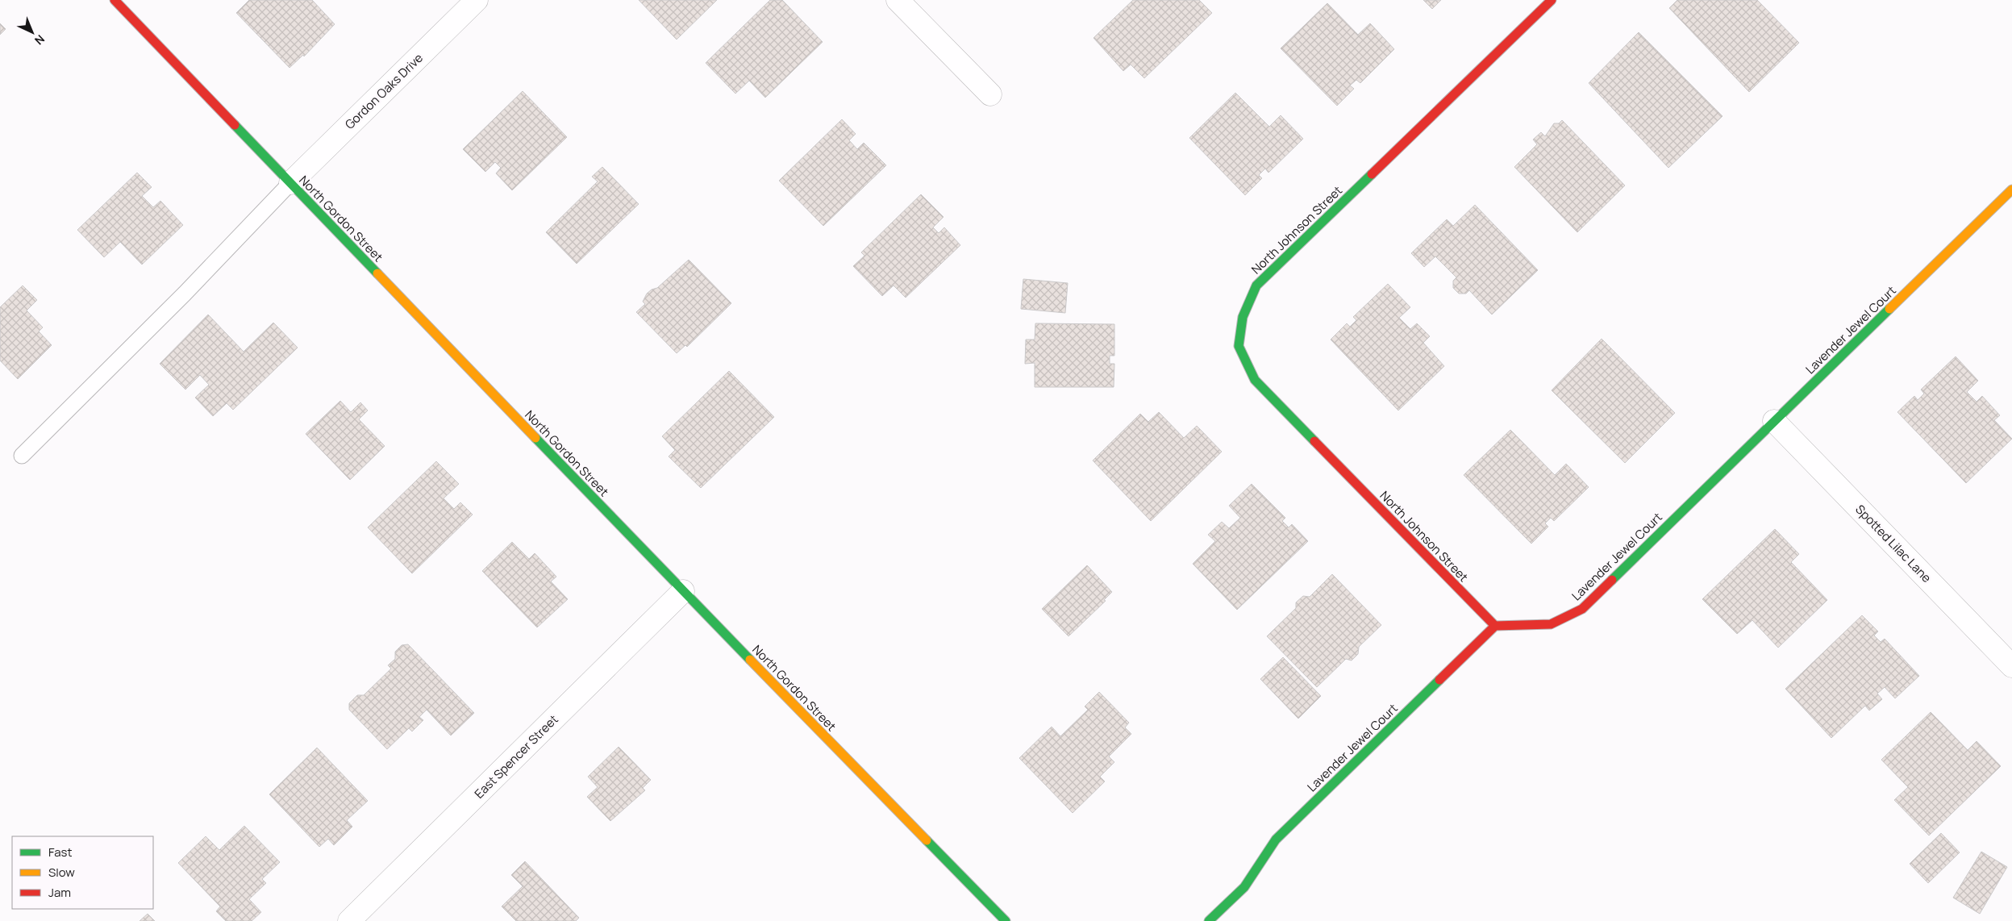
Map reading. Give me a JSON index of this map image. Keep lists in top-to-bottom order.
{
  "streets": {
    "street": [
      "Gordon Oaks Drive",
      "North Gordon Street",
      "North Johnson Street",
      "Lavender Jewel Court",
      "Spotted Lilac Lane",
      "East Spencer Street"
    ]
  },
  "crossings": [
    ["Gordon Oaks Drive", "North Gordon Street"],
    ["North Gordon Street", "East Spencer Street"],
    ["North Johnson Street", "Lavender Jewel Court"],
    ["Lavender Jewel Court", "Spotted Lilac Lane"]
  ],
  "legend": ["Fast", "Slow", "Jam"],
  "north": "bottom right"
}
